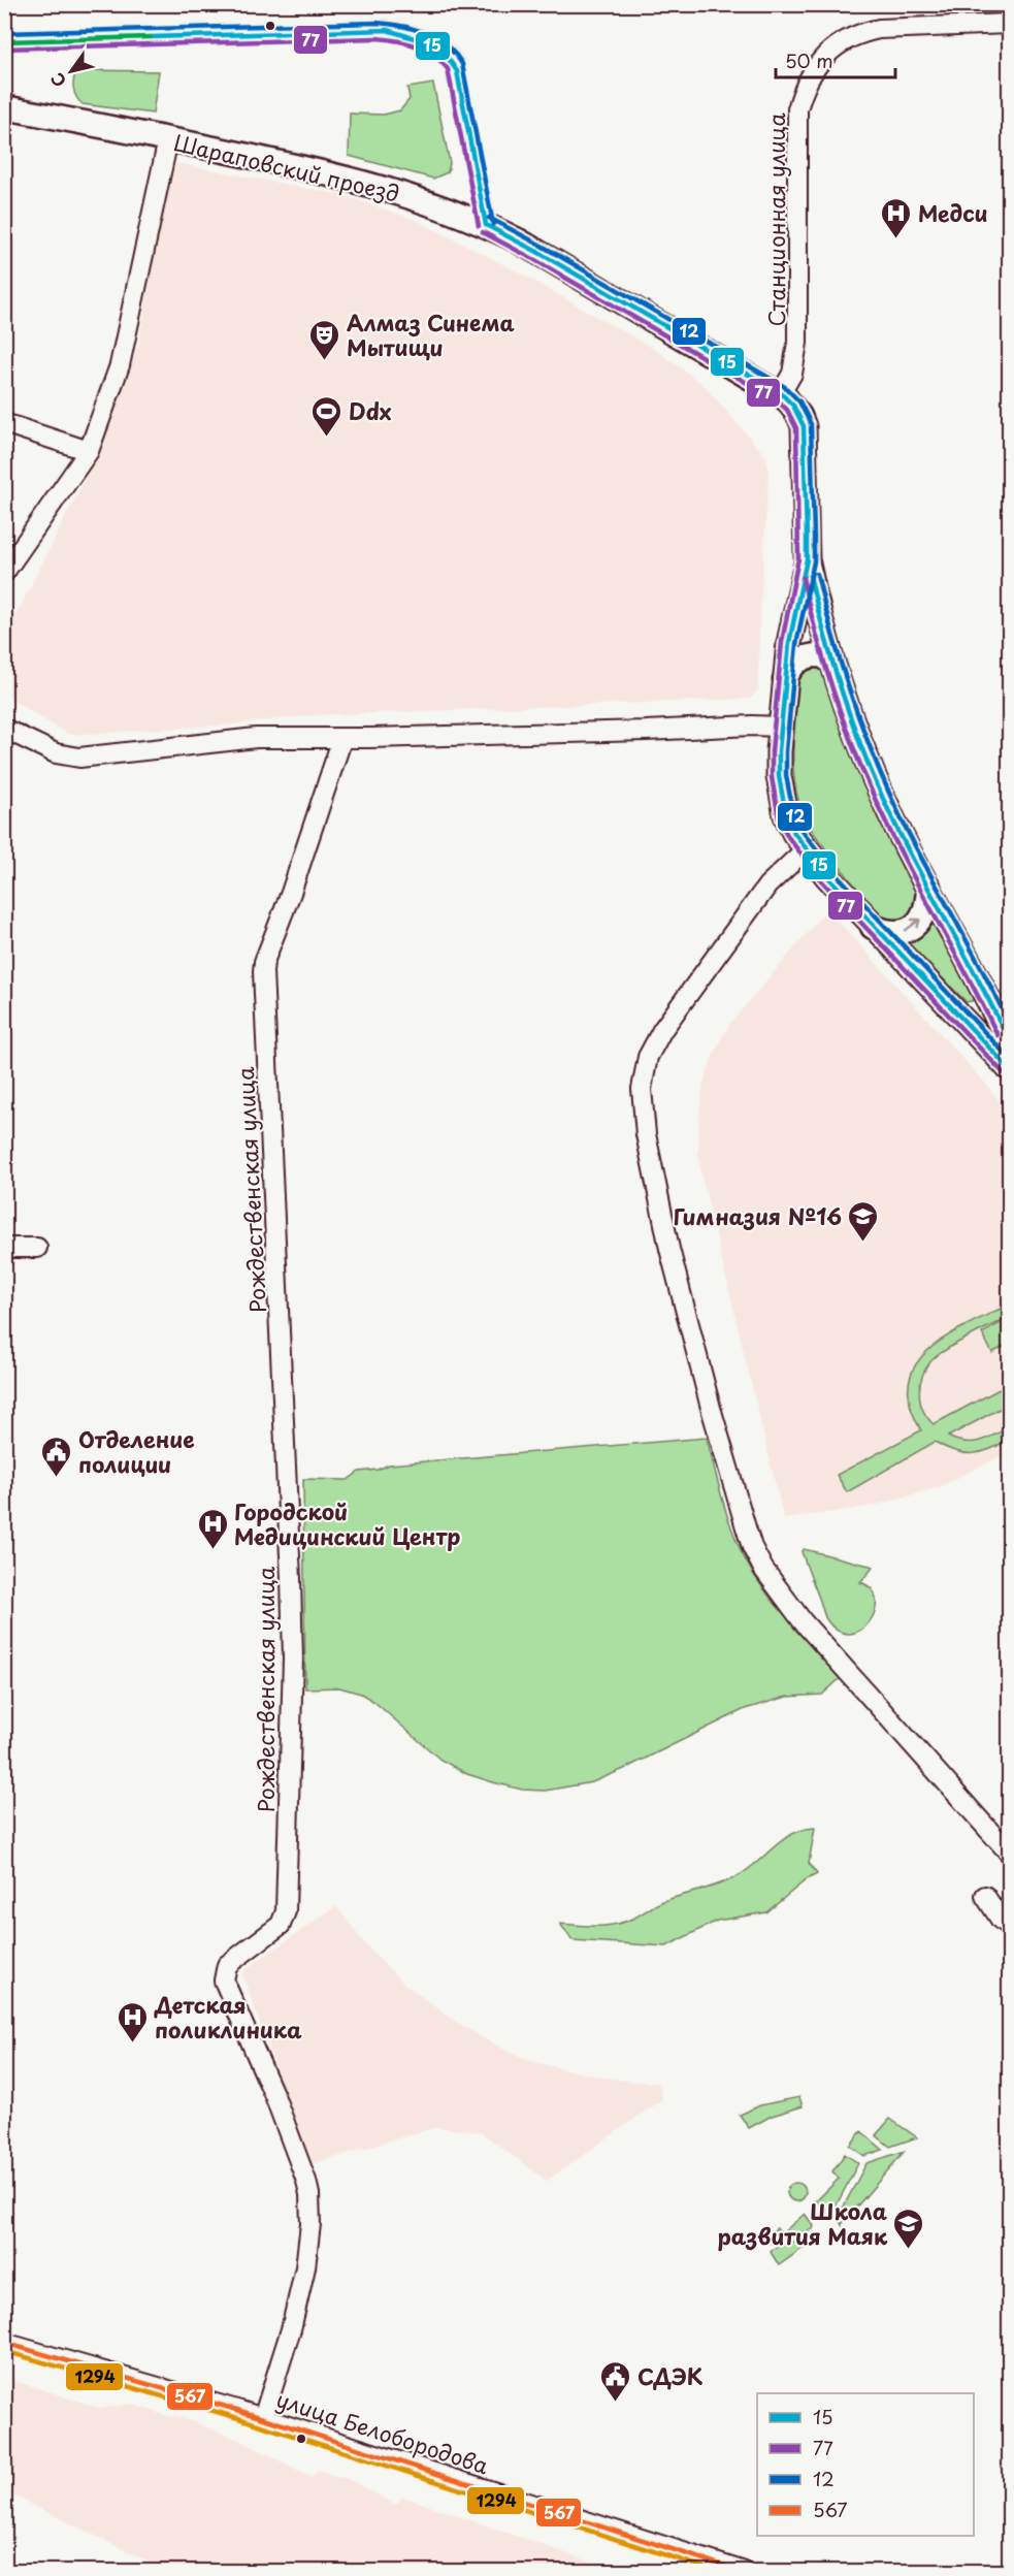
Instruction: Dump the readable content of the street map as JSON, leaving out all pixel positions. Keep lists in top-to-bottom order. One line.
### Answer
{"streets":{"main road":["Шараповский проезд"],"street":["Станционная улица","Рождественская улица","улица Белобородова"]},"crossings":[["Шараповский проезд","Станционная улица"],["Рождественская улица","улица Белобородова"]],"places":{"hospital":["Медси","Городской Медицинский Центр","Детская поликлиника"],"theatre":["Алмаз Синема Мытищи"],"sports":["Ddx"],"school or university":["Гимназия №16","Школа развития Маяк"],"public building":["Отделение полиции","СДЭК"]},"lines":["transit line 12","transit line 15","transit line 77","transit line 567","transit line 1294"],"legend":["15","77","12","567"],"scale_bar":"50 m","north":"bottom left"}
